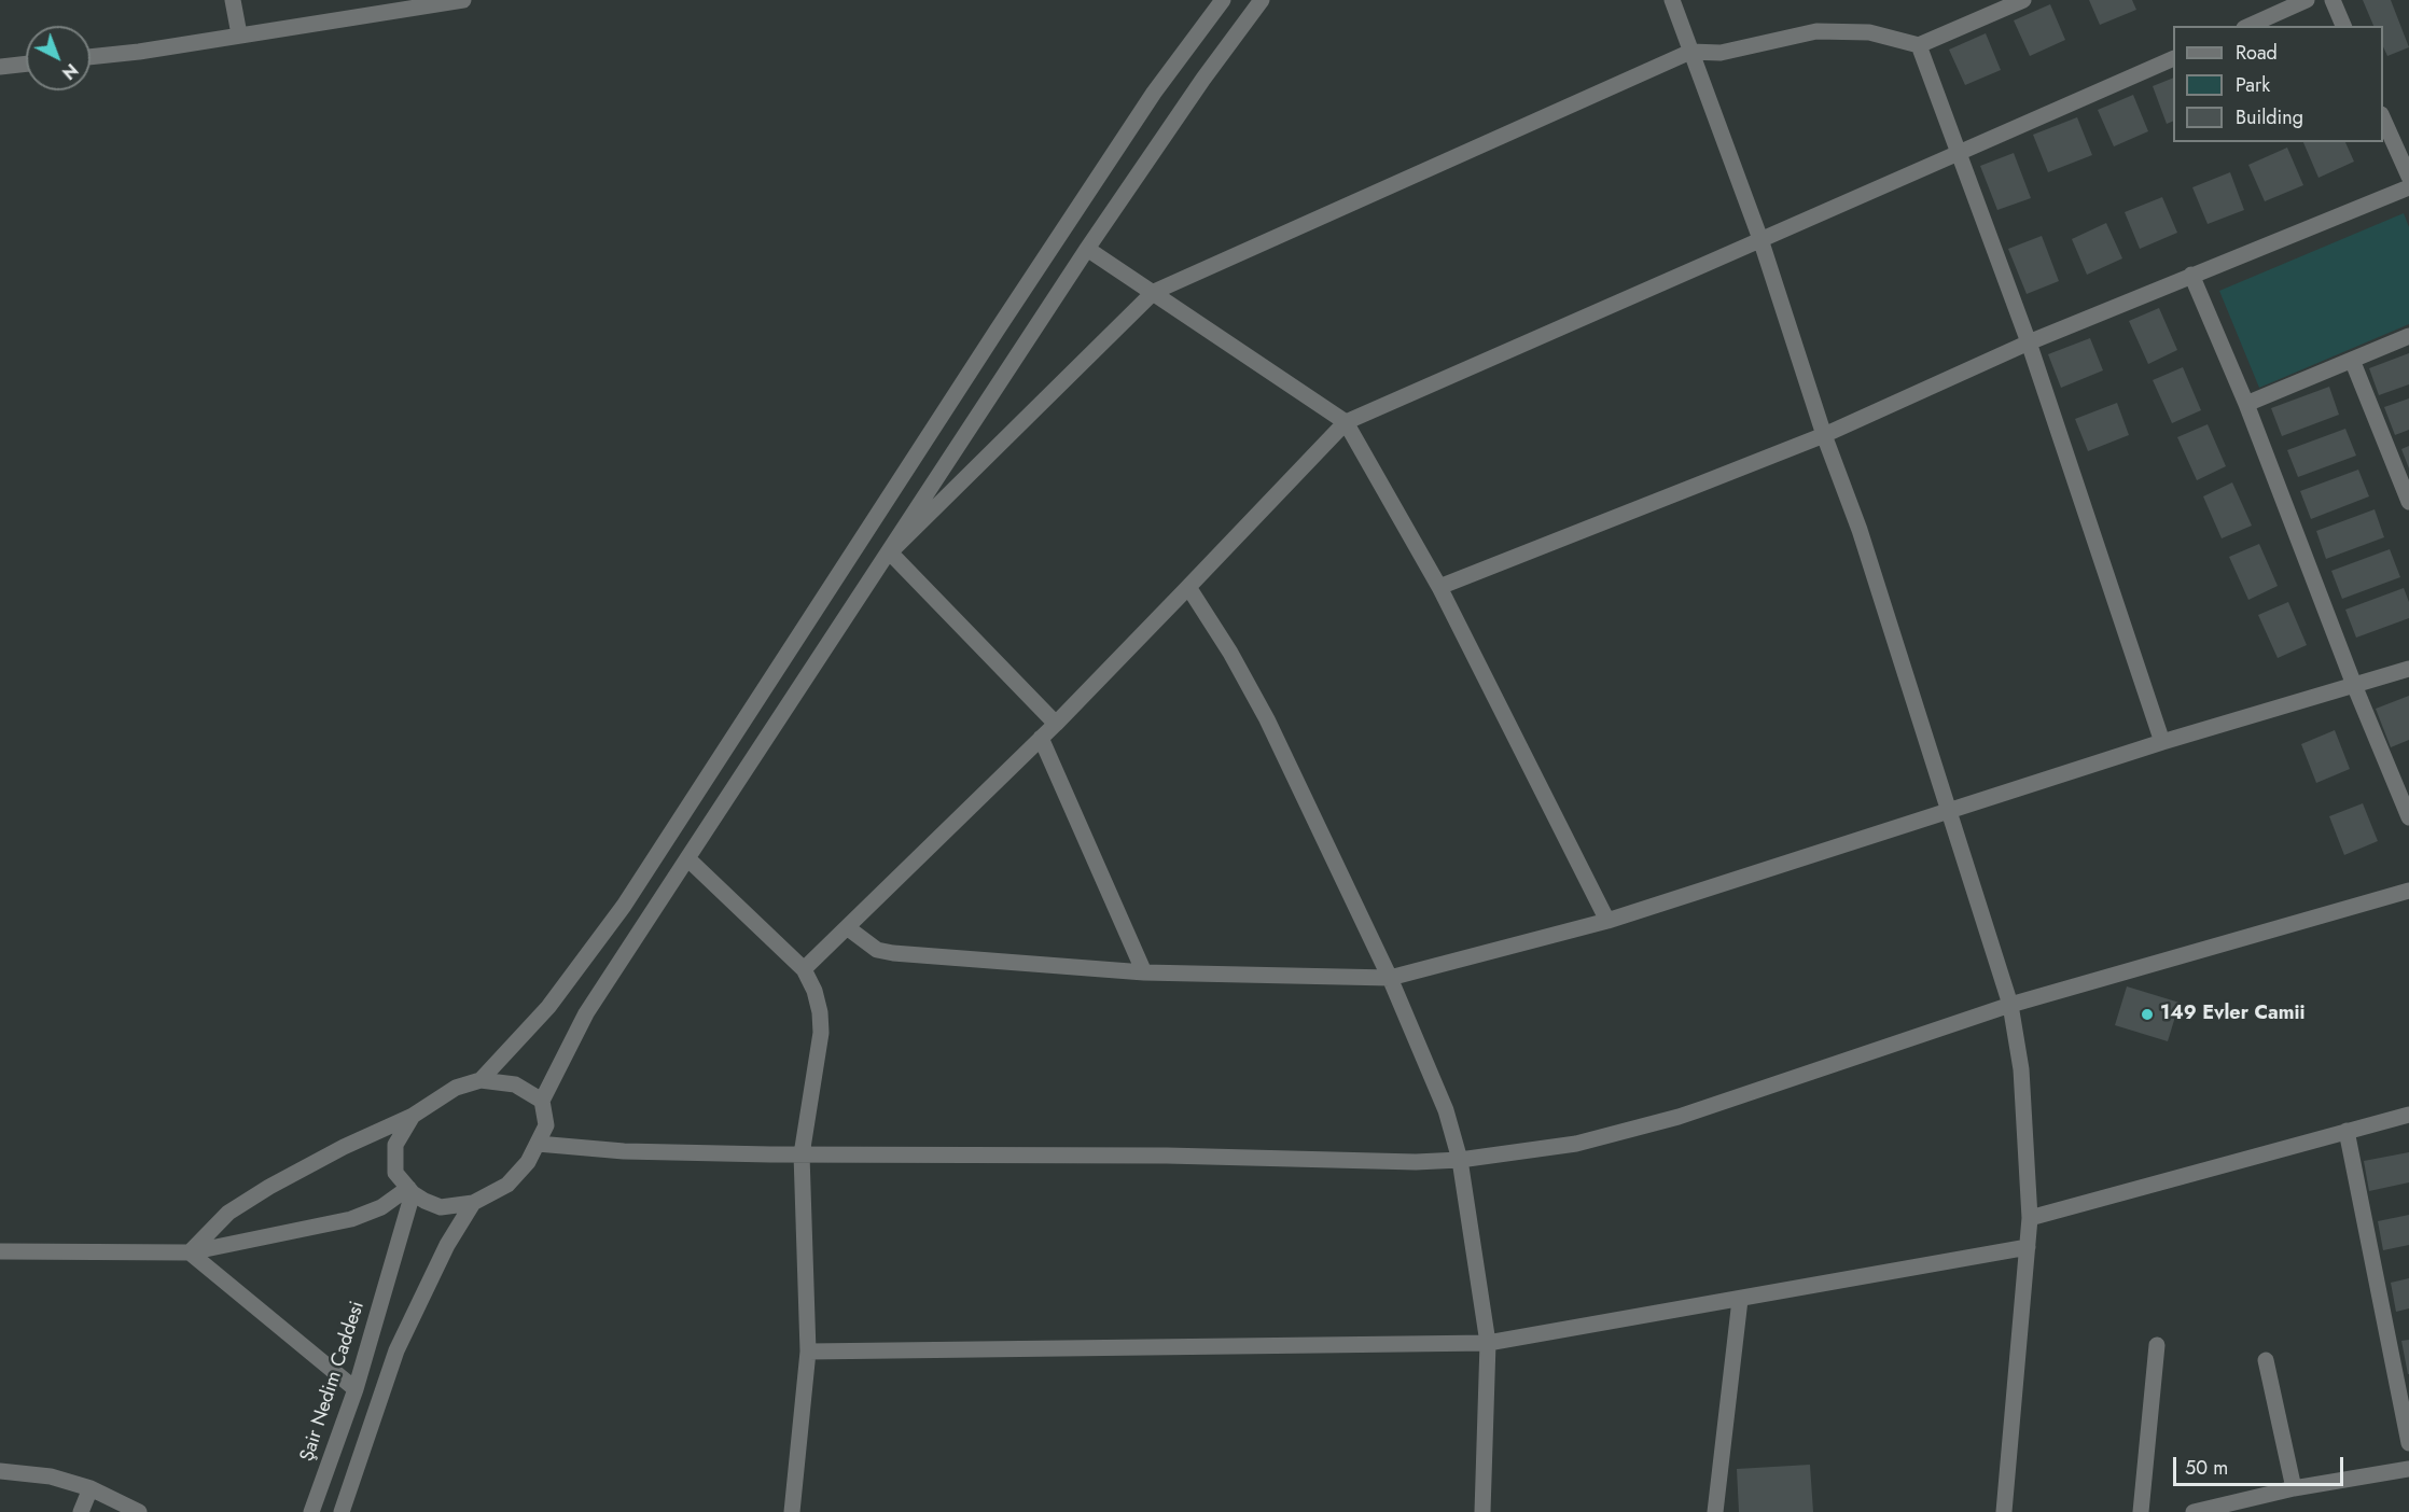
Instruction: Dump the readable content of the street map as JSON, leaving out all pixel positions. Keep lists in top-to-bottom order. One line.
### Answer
{"streets":{"street":["Şair Nedim Caddesi"]},"places":["149 Evler Camii"],"legend":["Road","Park","Building"],"scale_bar":"50 m","north":"bottom right"}
